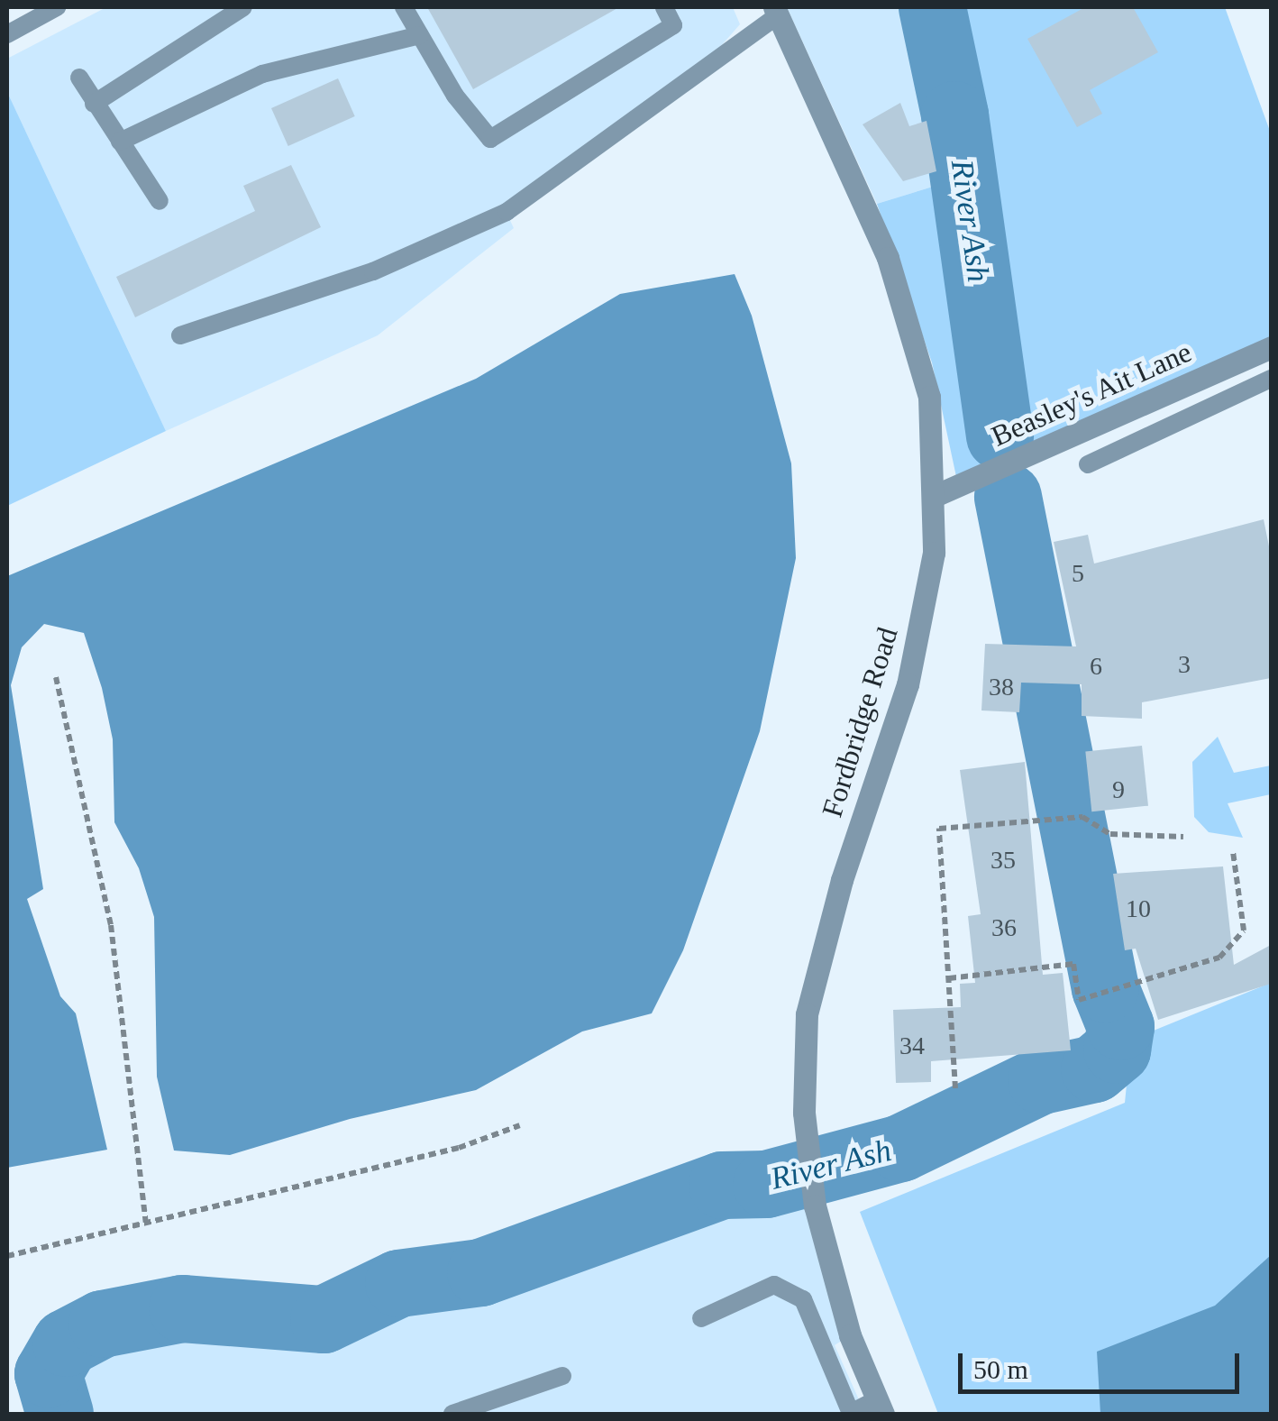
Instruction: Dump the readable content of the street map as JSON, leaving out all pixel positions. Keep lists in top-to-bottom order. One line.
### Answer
{"streets":{"street":["Beasley's Ait Lane","Fordbridge Road"]},"crossings":[["Beasley's Ait Lane","Fordbridge Road"]],"water":["River Ash"],"house_numbers":["5","3","6","38","9","35","10","36","34"],"scale_bar":"50 m"}
